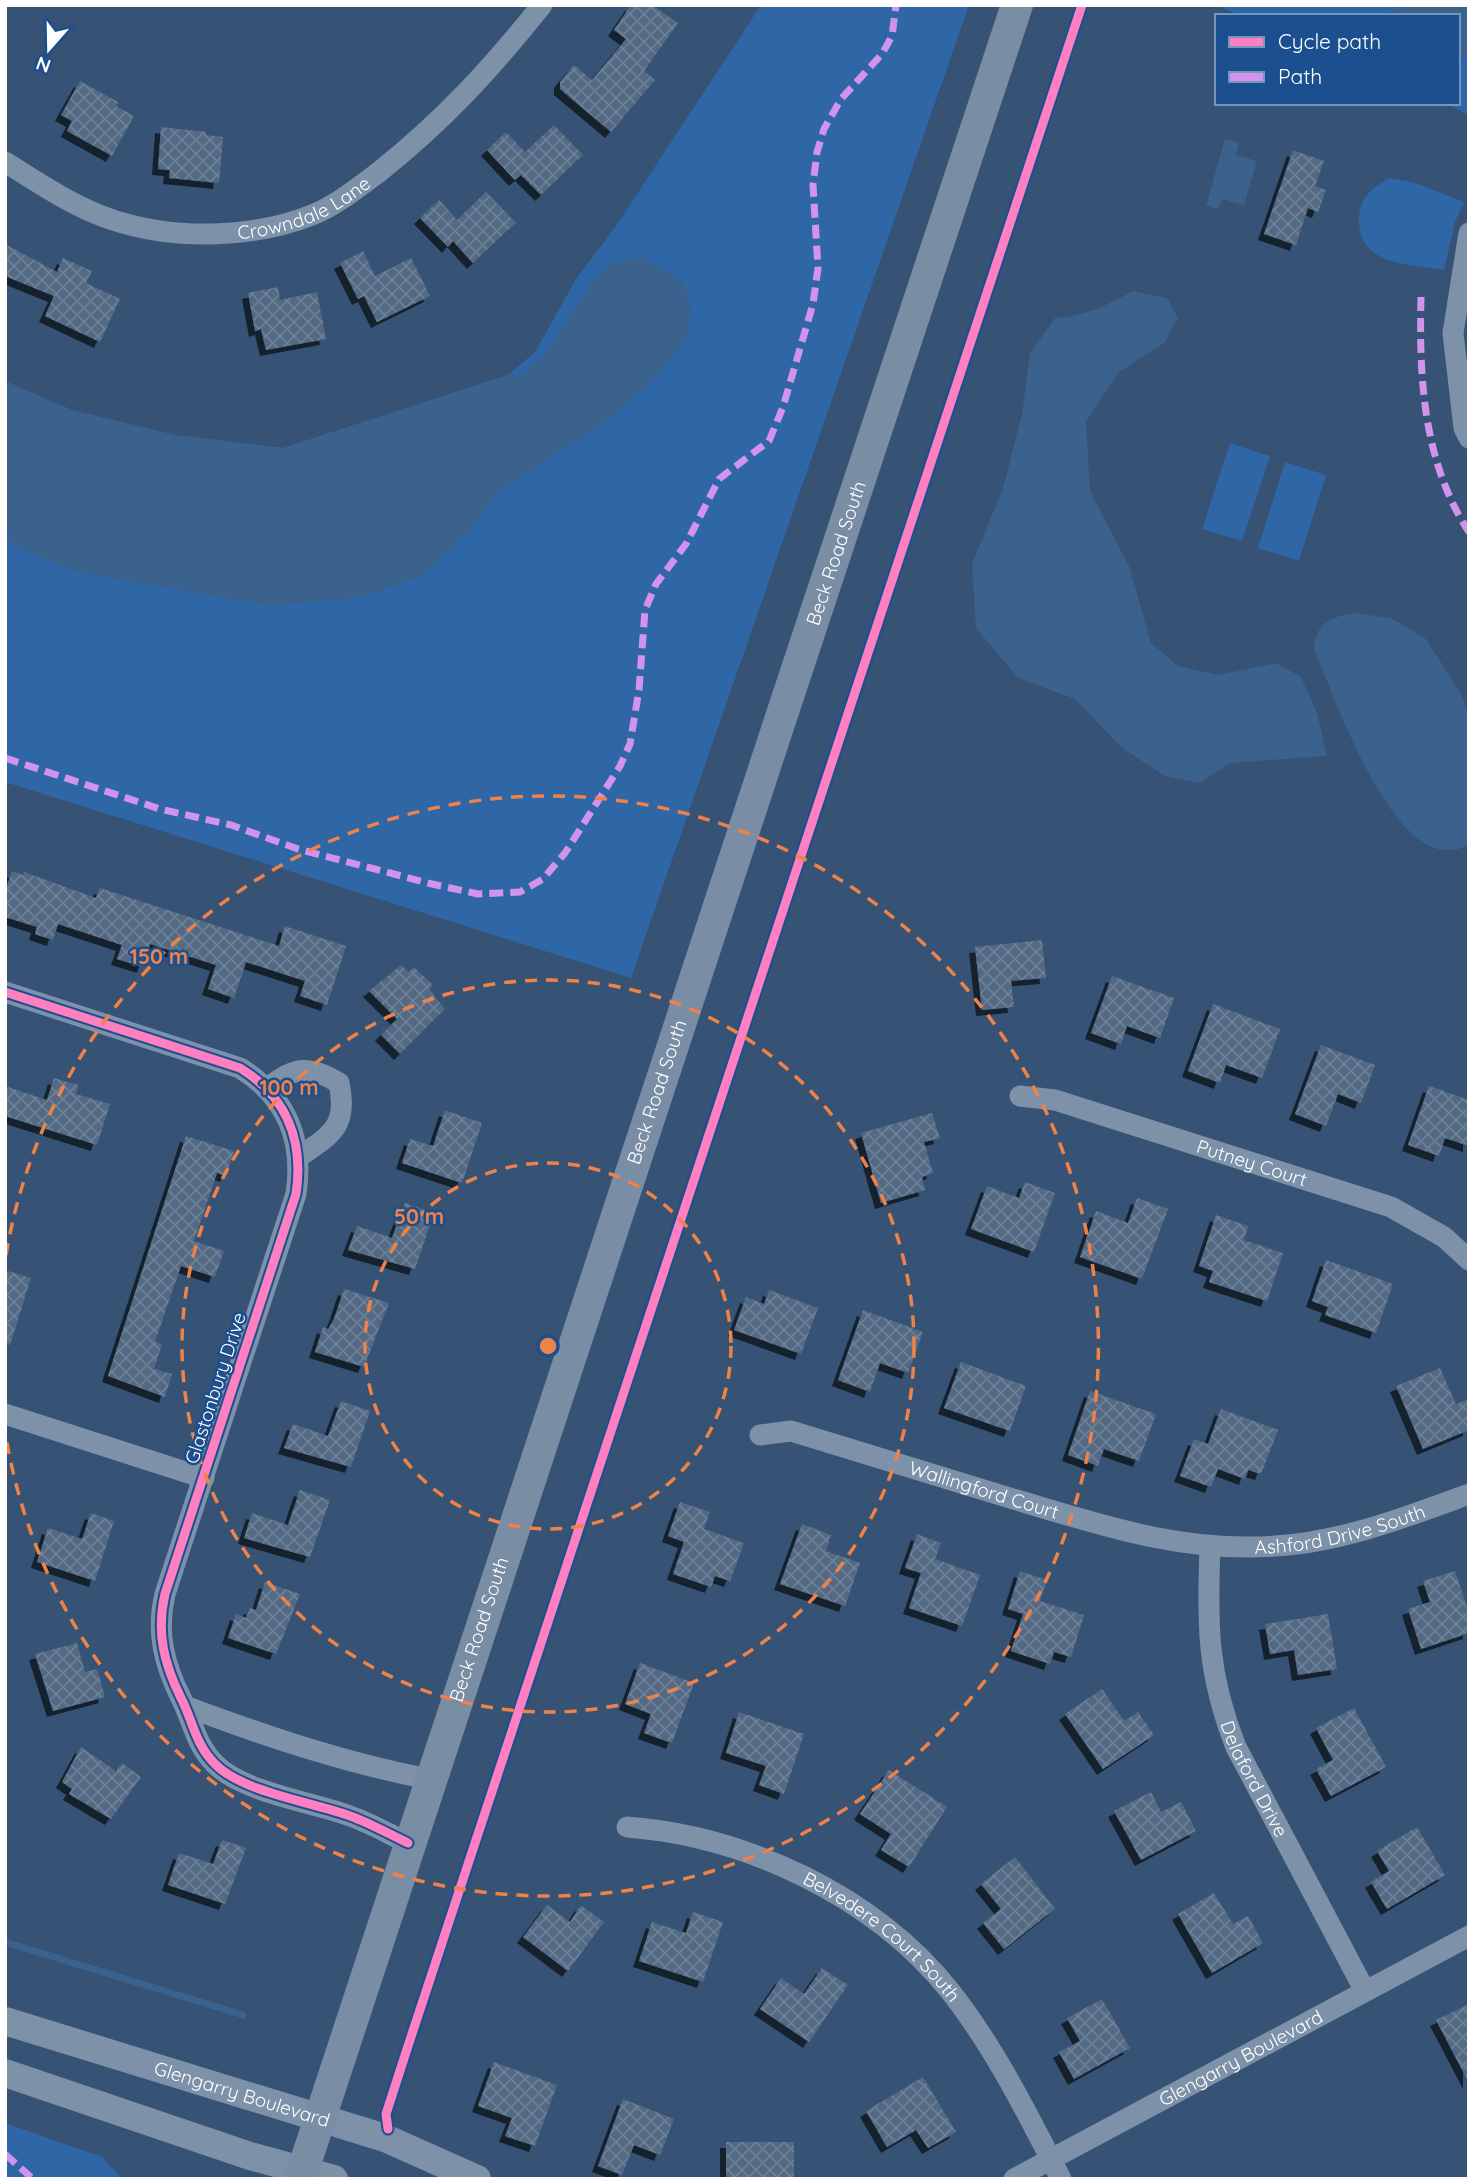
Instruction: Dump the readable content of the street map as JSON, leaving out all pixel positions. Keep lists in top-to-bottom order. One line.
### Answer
{"streets":{"main road":["Beck Road South"],"street":["Crowndale Lane","Putney Court","Glastonbury Drive","Wallingford Court","Ashford Drive South","Delaford Drive","Belvedere Court South","Glengarry Boulevard"]},"crossings":[["Beck Road South","Glastonbury Drive"],["Beck Road South","Glengarry Boulevard"],["Wallingford Court","Ashford Drive South"],["Wallingford Court","Delaford Drive"],["Ashford Drive South","Delaford Drive"],["Delaford Drive","Glengarry Boulevard"],["Belvedere Court South","Glengarry Boulevard"]],"legend":["Cycle path","Path"],"north":"bottom","rings":["150 m","100 m","50 m"]}
